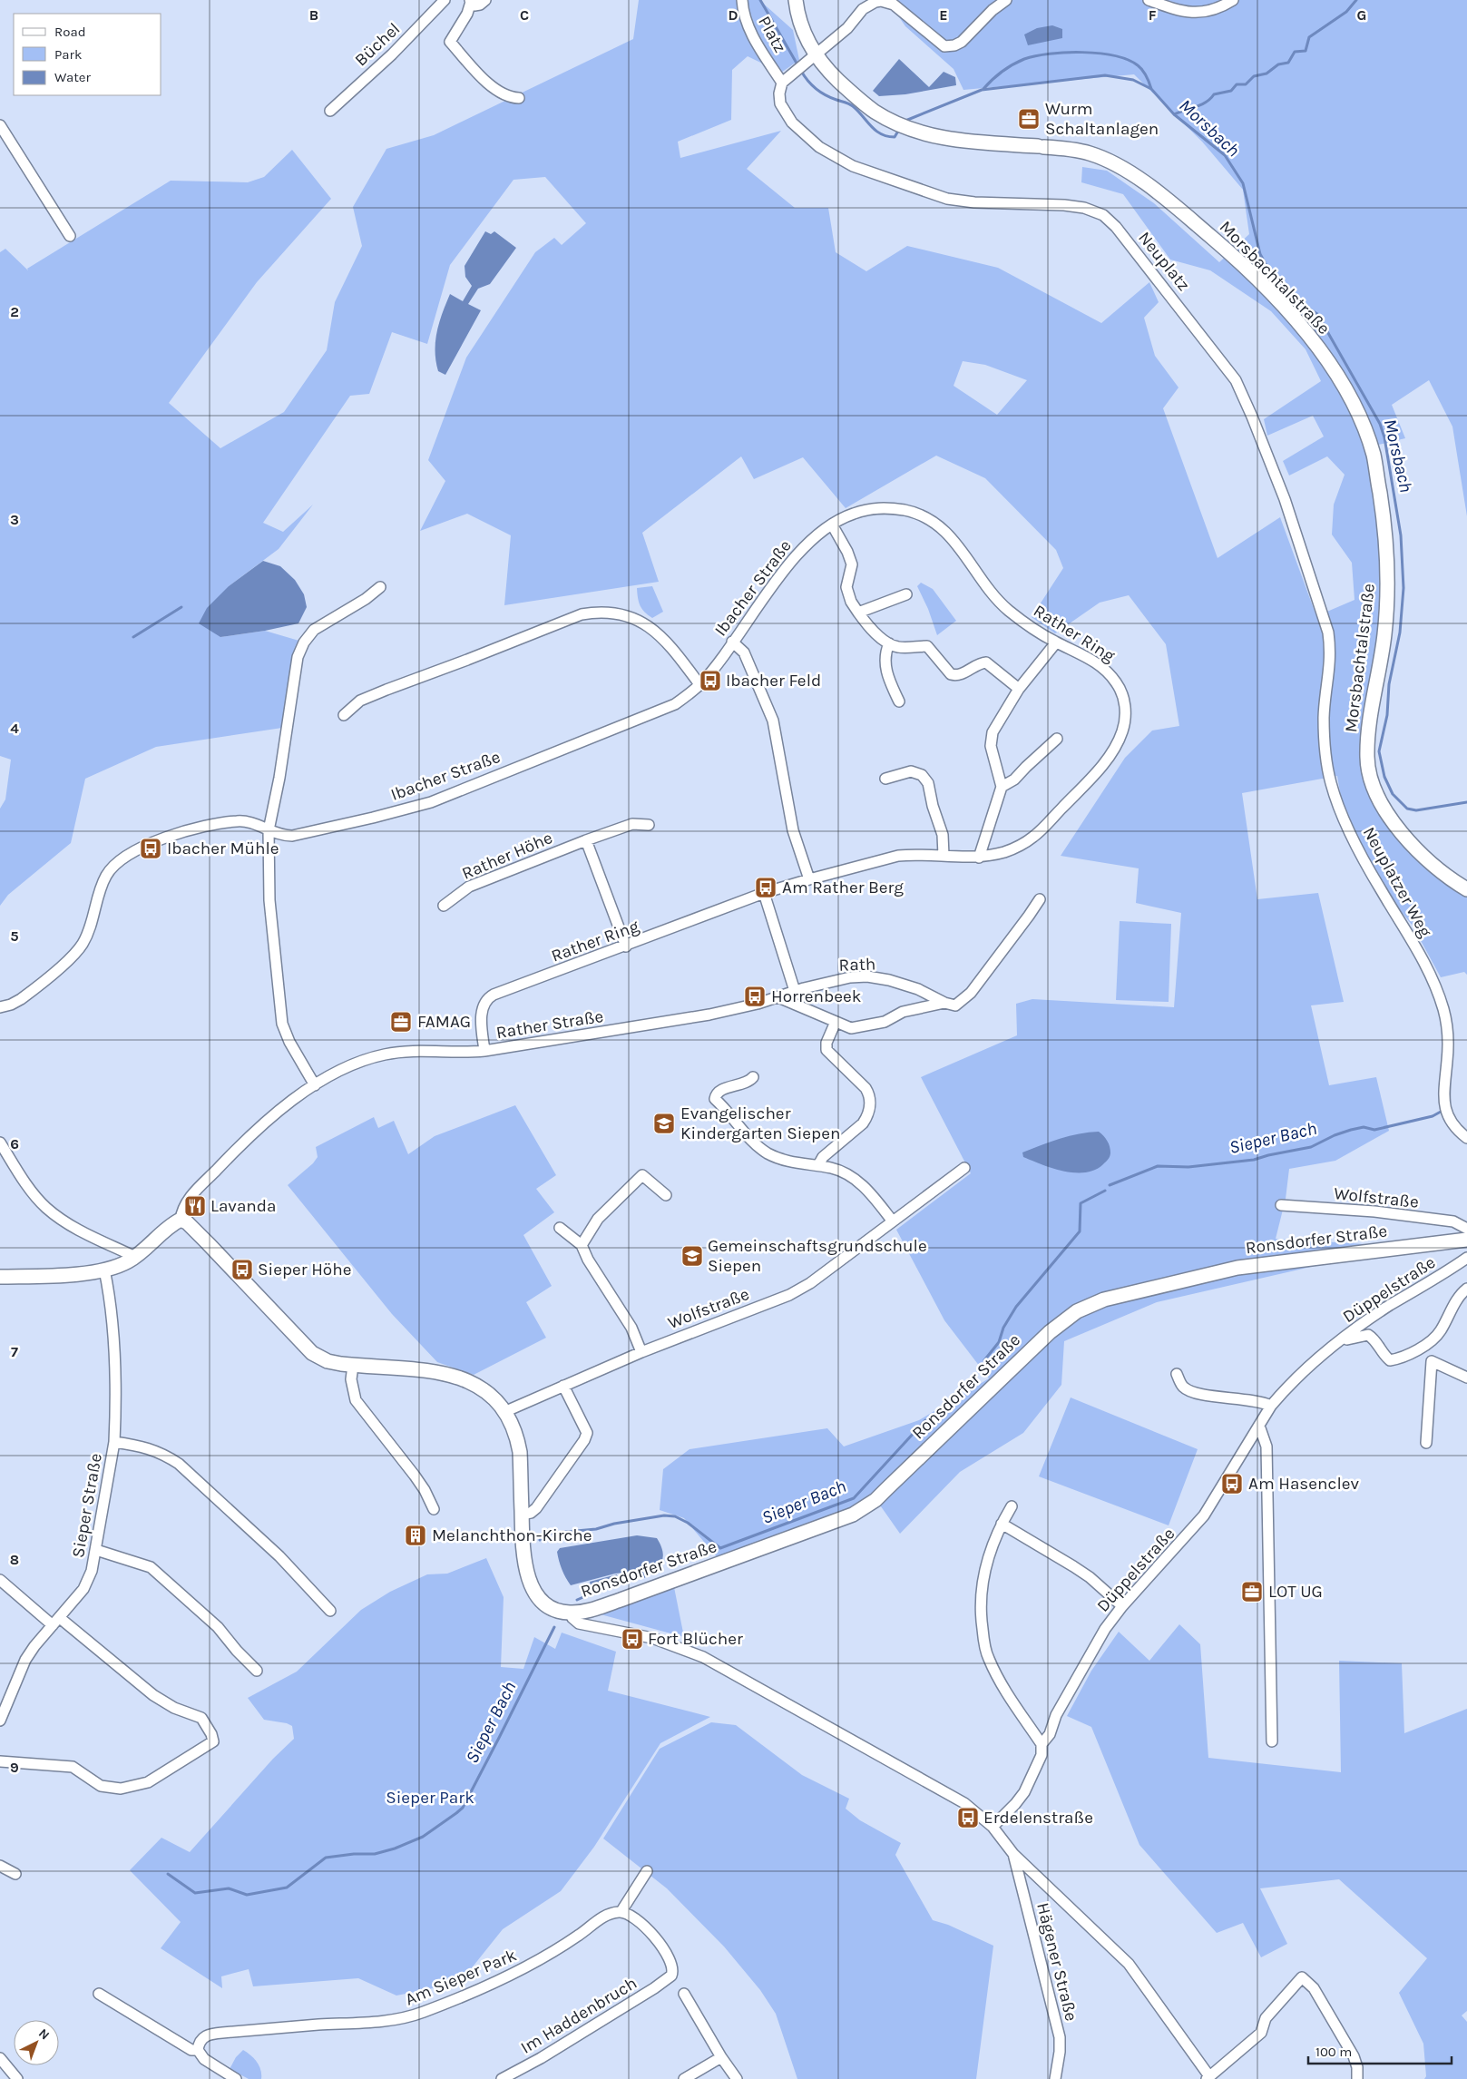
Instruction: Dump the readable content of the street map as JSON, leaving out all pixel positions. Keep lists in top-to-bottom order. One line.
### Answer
{"streets":{"main road":["Morsbachtalstraße","Ronsdorfer Straße"],"street":["Platz","Büchel","Neuplatz","Ibacher Straße","Rather Ring","Rather Höhe","Neuplatzer Weg","Rath","Rather Straße","Wolfstraße","Düppelstraße","Sieper Straße","Hägener Straße","Am Sieper Park","Im Haddenbruch"]},"crossings":[["Platz","Neuplatz"],["Neuplatz","Neuplatzer Weg"],["Ibacher Straße","Rather Ring"],["Rather Ring","Rather Straße"],["Rath","Rather Straße"],["Rather Straße","Ronsdorfer Straße"],["Wolfstraße","Ronsdorfer Straße"],["Am Sieper Park","Im Haddenbruch"]],"water":["Morsbach","Sieper Bach"],"parks":["Sieper Park"],"places":{"office":["Wurm Schaltanlagen","FAMAG","LOT UG"],"bus stop":["Ibacher Feld","Ibacher Mühle","Am Rather Berg","Horrenbeek","Sieper Höhe","Am Hasenclev","Fort Blücher","Erdelenstraße"],"school or university":["Evangelischer Kindergarten Siepen","Gemeinschaftsgrundschule Siepen"],"restaurant":["Lavanda"],"building":["Melanchthon-Kirche"]},"legend":["Road","Park","Water"],"scale_bar":"100 m","north":"top right","grid":{"columns":["B","C","D","E","F","G"],"rows":["2","3","4","5","6","7","8","9"]}}
